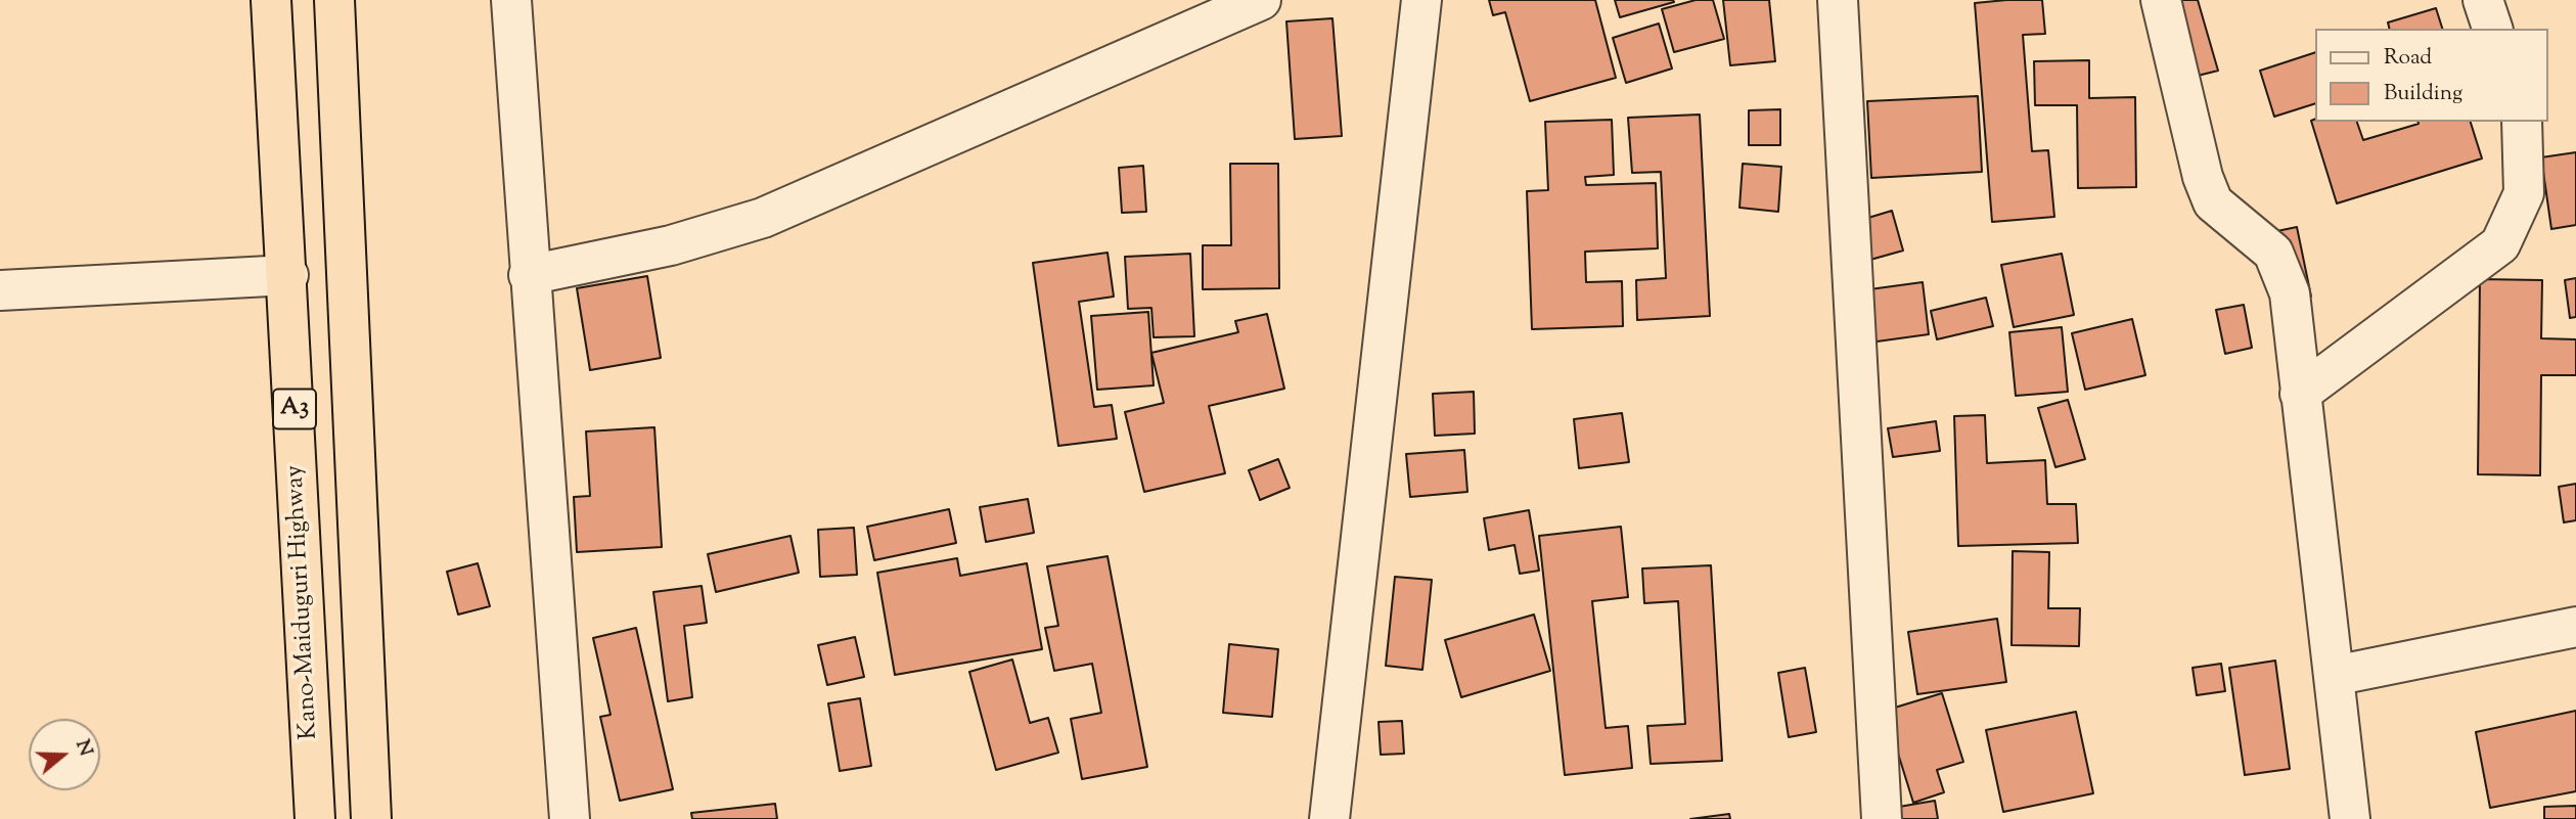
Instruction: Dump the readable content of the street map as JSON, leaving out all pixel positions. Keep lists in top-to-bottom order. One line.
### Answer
{"streets":{"highway":["A3","Kano-Maiduguri Highway"]},"legend":["Road","Building"],"north":"right"}
